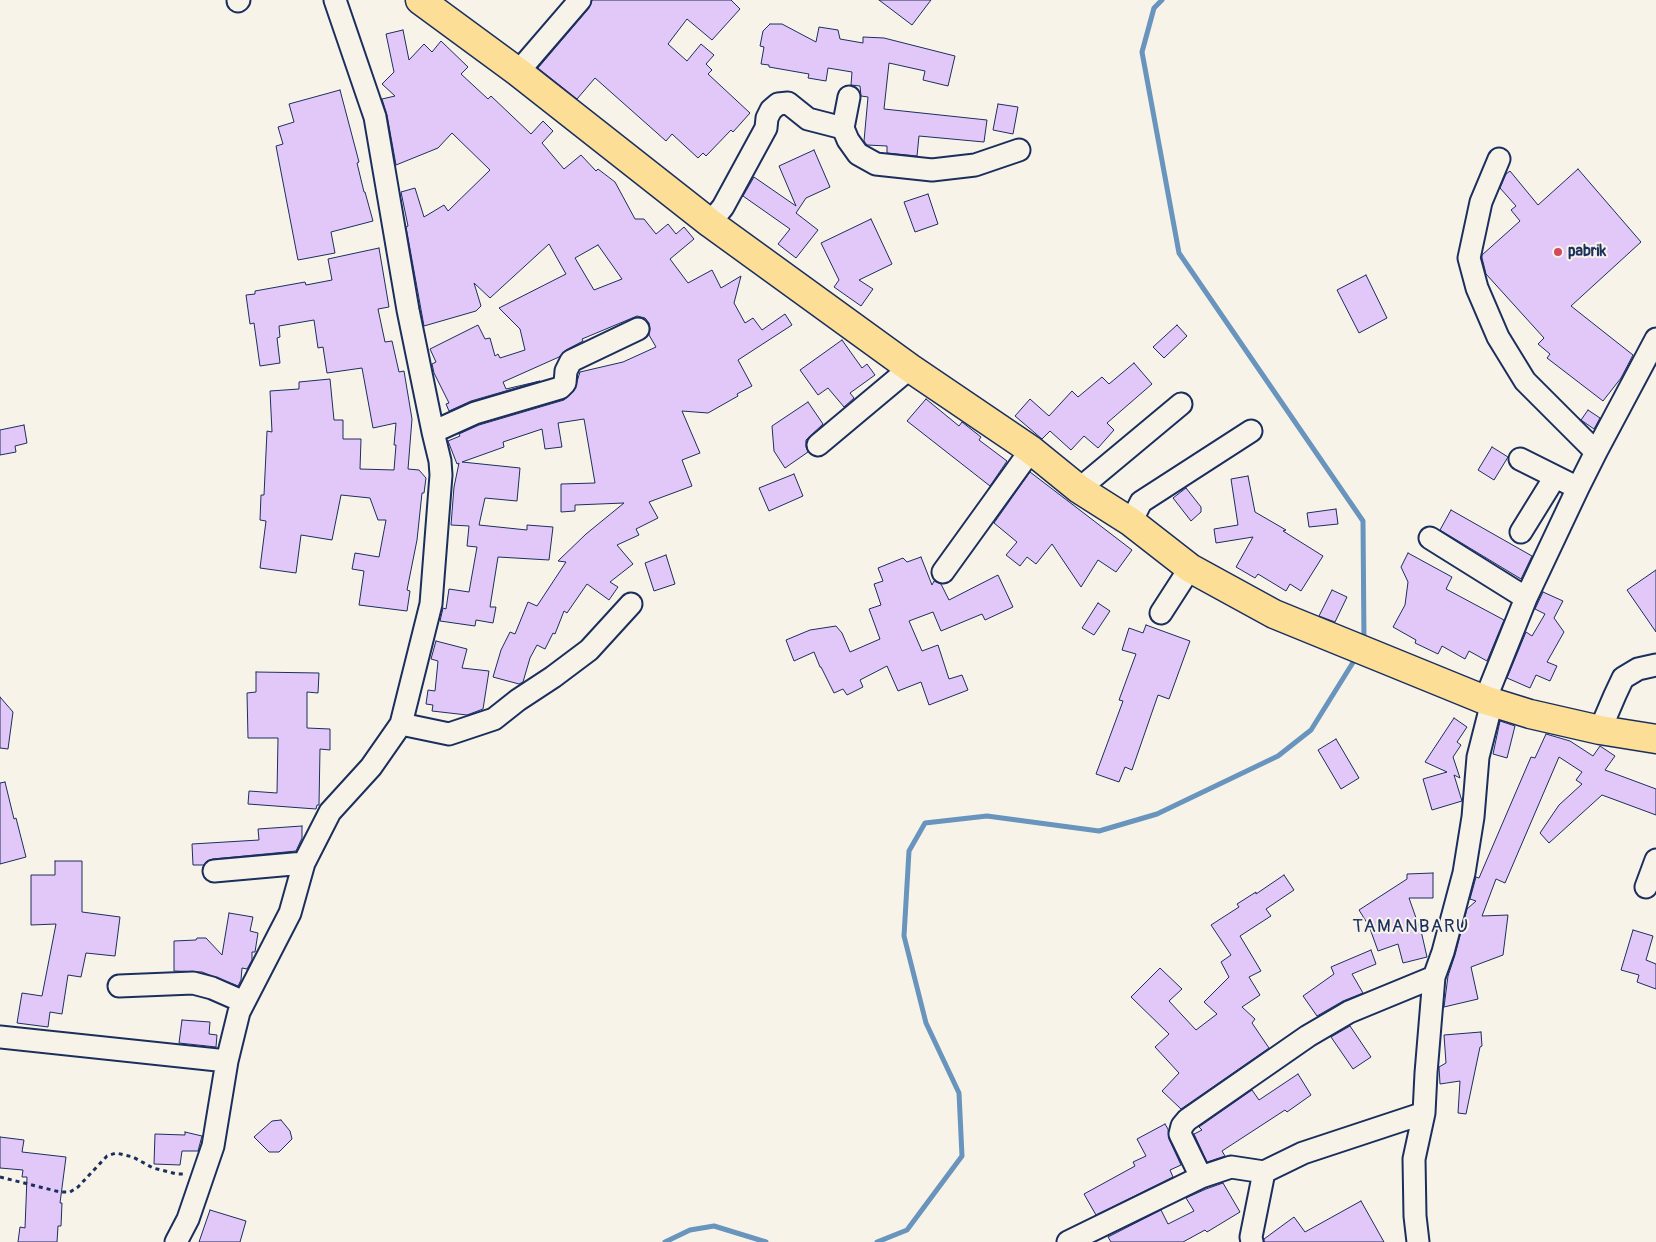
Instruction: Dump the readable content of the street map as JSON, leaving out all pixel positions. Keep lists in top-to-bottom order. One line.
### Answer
{"districts":["TAMANBARU"],"places":["pabrik"]}
